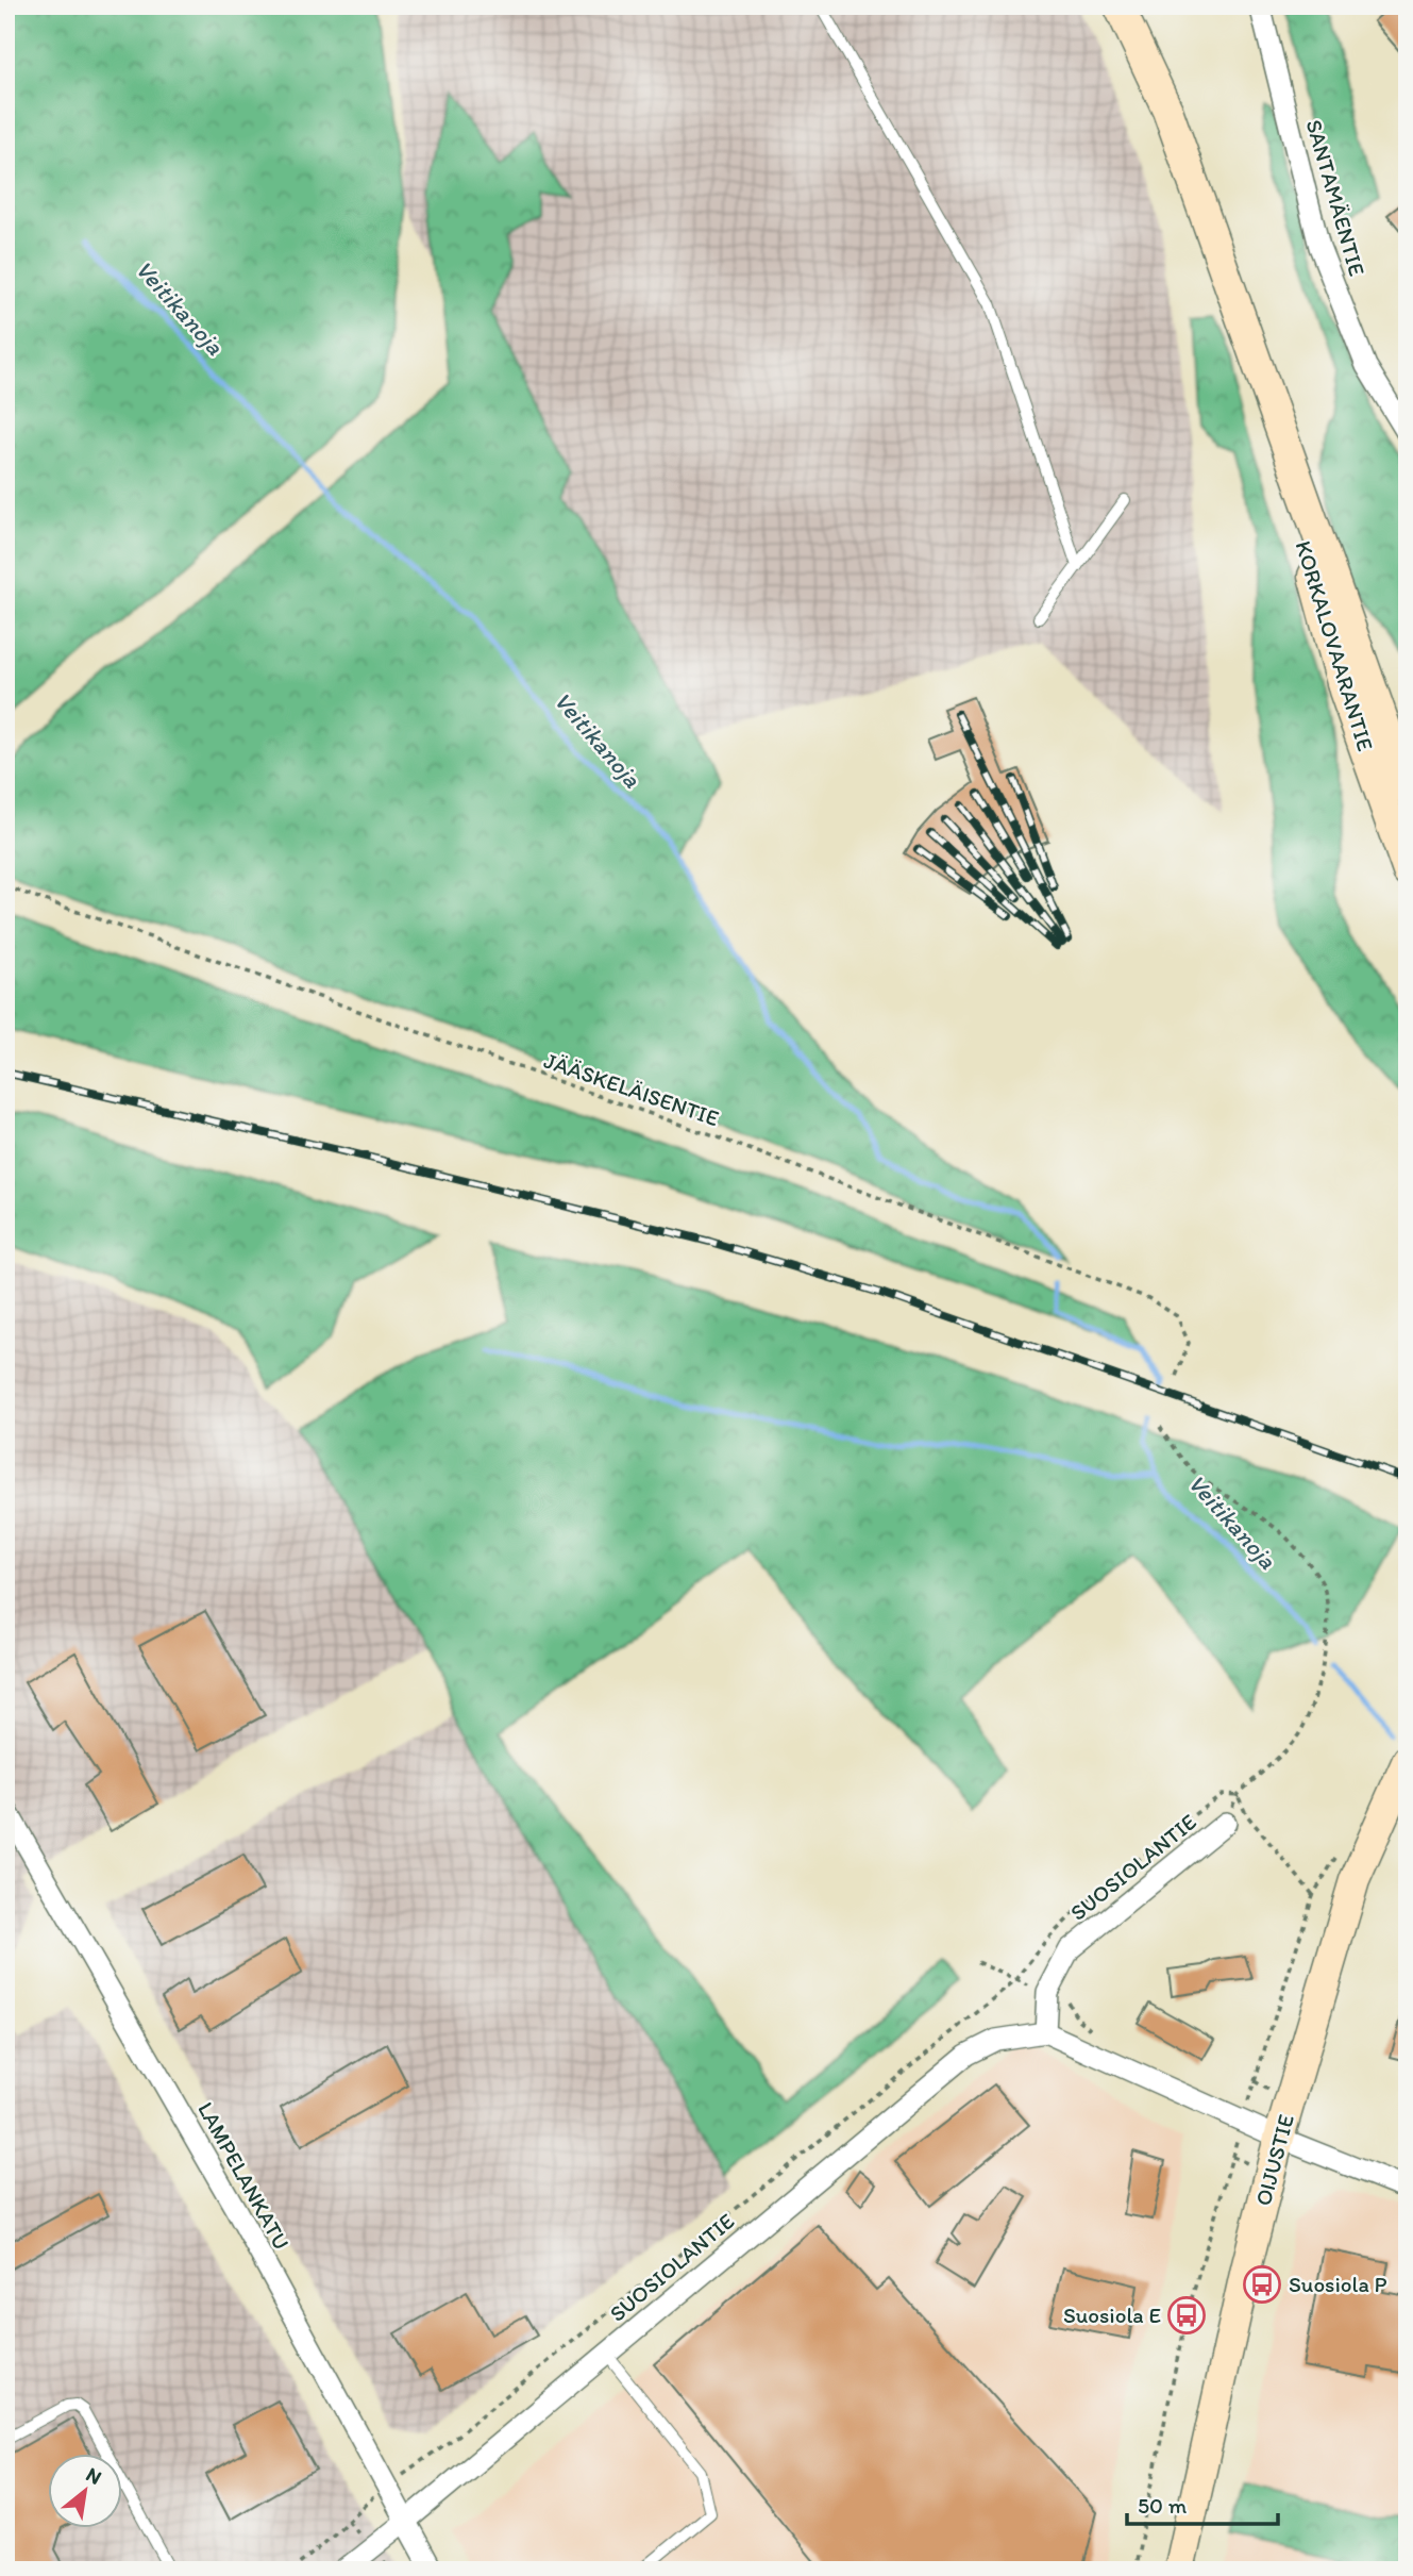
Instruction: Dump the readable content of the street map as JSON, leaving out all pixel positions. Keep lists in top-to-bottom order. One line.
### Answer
{"streets":{"street":["SANTAMÄENTIE","KORKALOVAARANTIE","SUOSIOLANTIE","OIJUSTIE","LAMPELANKATU"],"path":["JÄÄSKELÄISENTIE"]},"crossings":[["SUOSIOLANTIE","LAMPELANKATU"]],"water":["Veitikanoja"],"places":{"bus stop":["Suosiola P","Suosiola E"]},"scale_bar":"50 m","north":"top right"}
